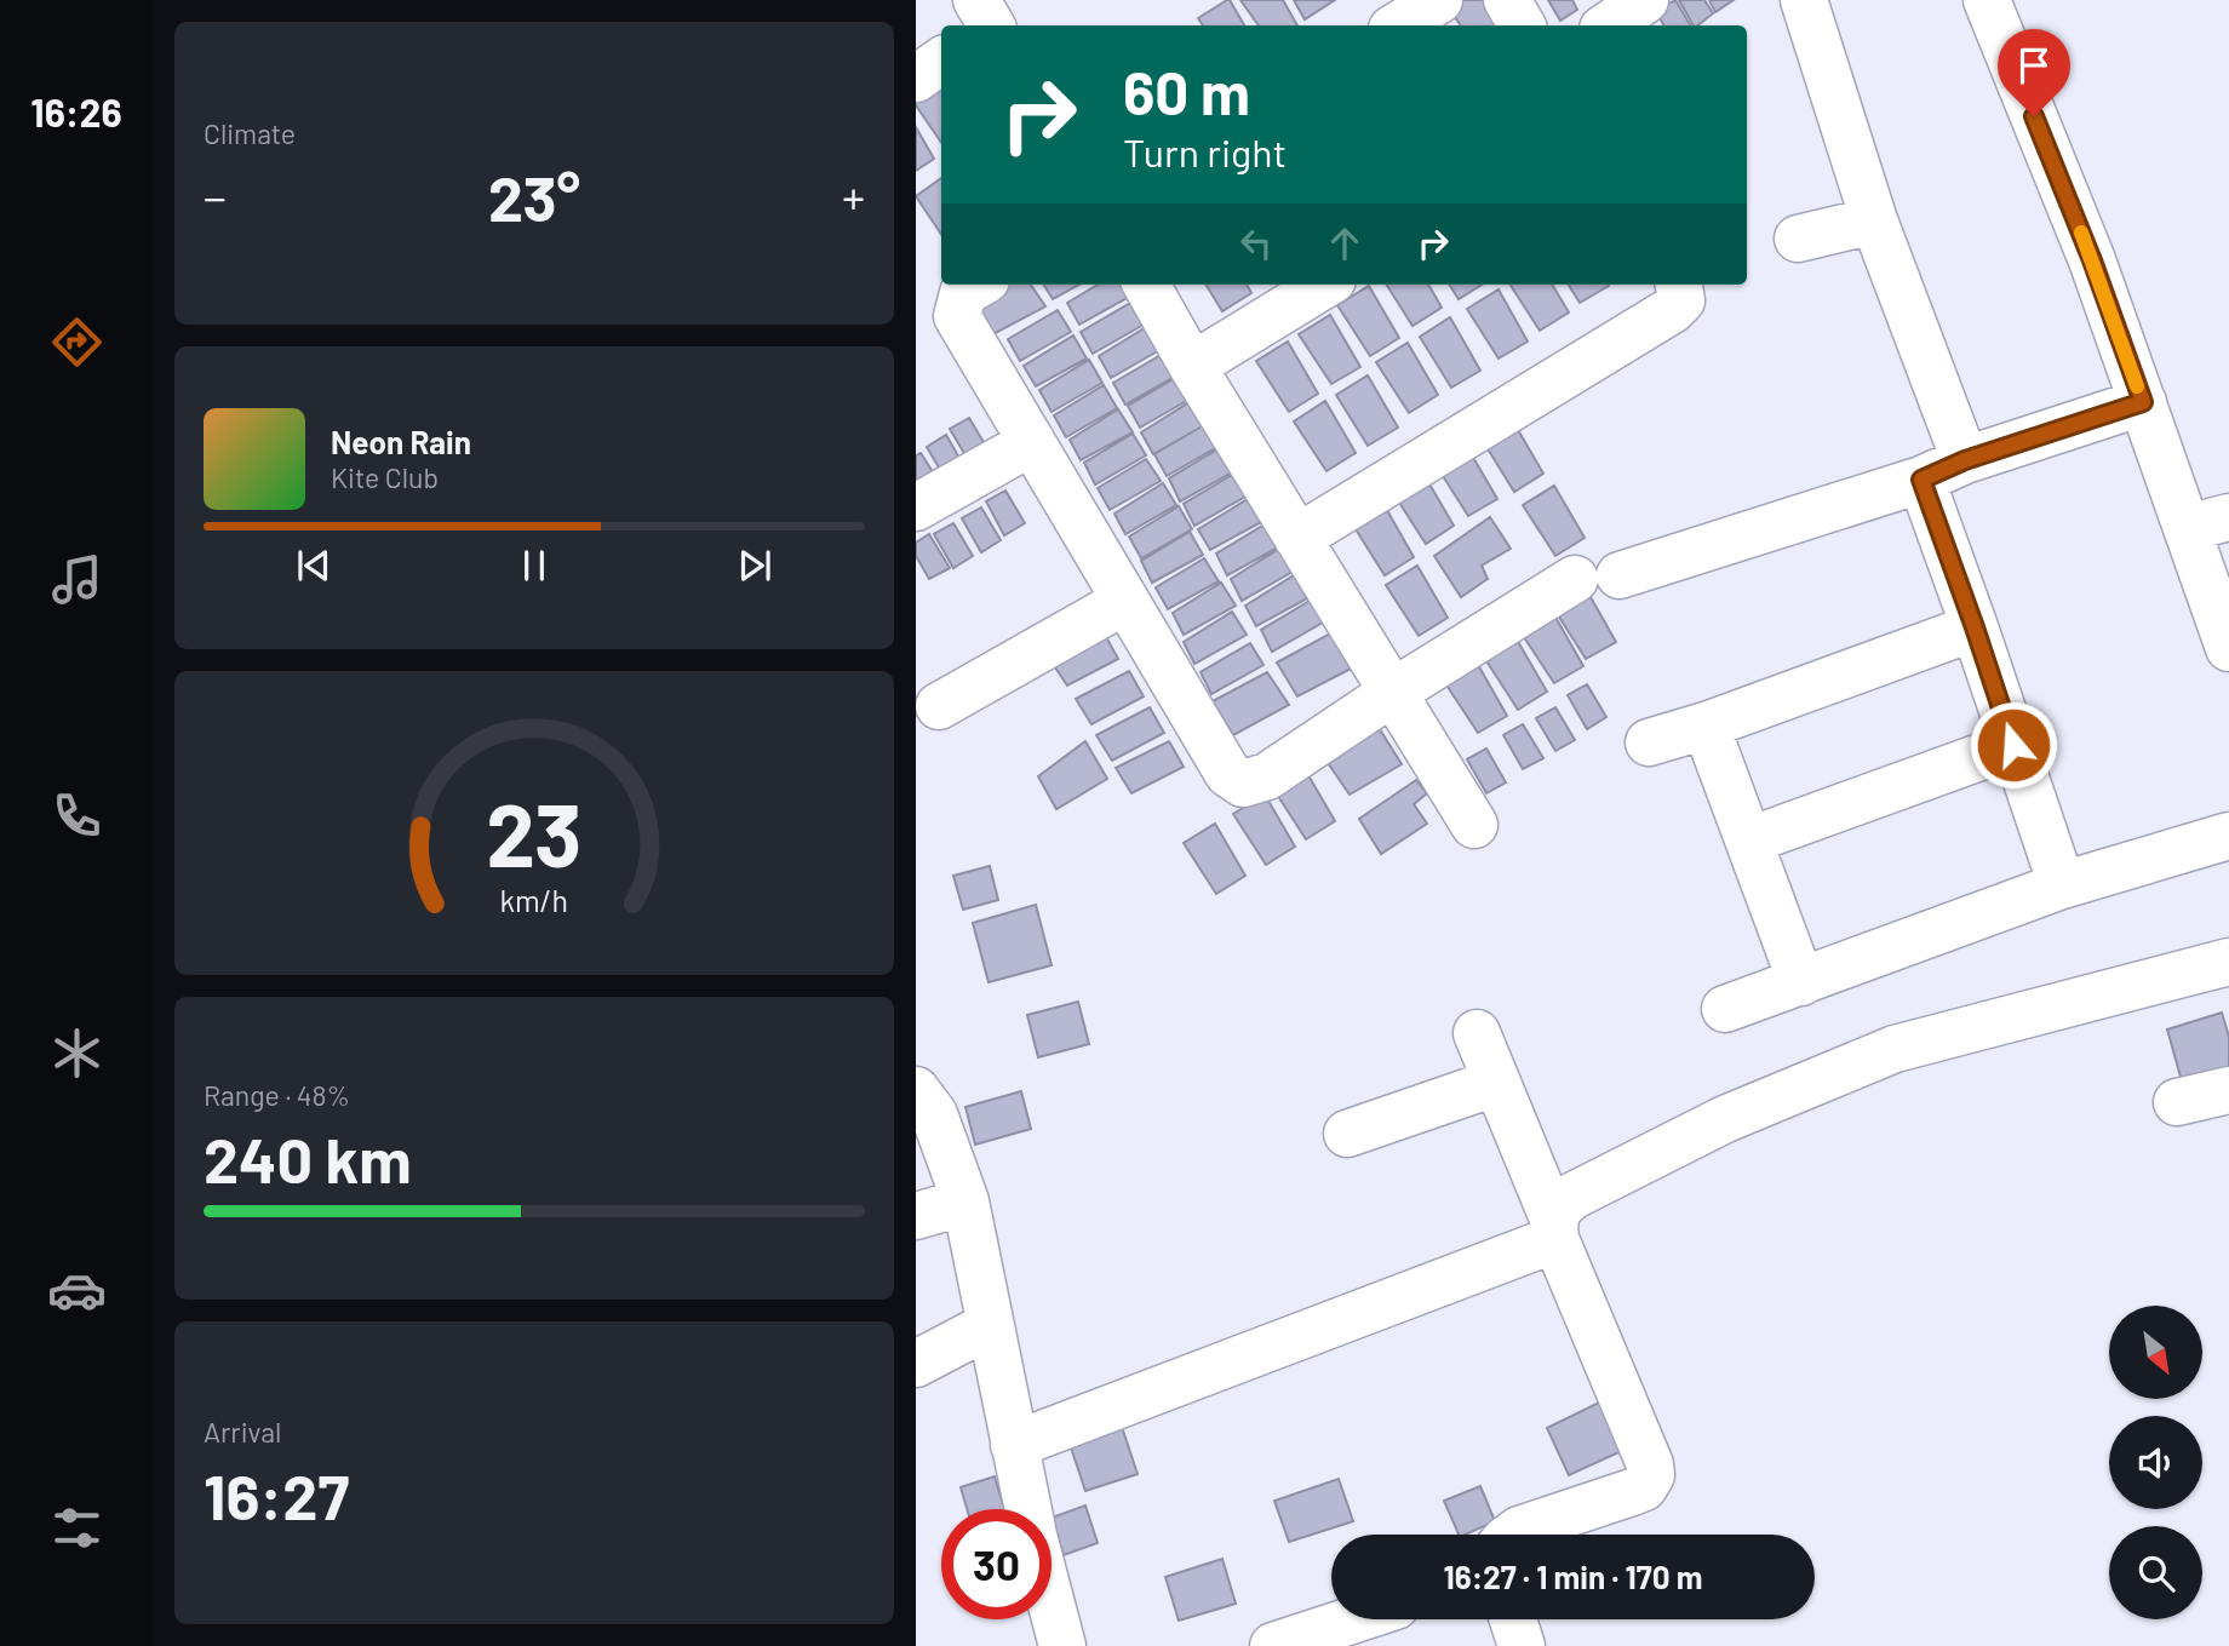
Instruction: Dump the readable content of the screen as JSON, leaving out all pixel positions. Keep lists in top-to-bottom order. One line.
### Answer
{"north":"bottom right","page":{"tabs":"16:26","tile":["Climate",["Range · 48%","240 km"],["Arrival","16:27"]],"turn":["60 m","Turn right"],"heat":["−","23°","+"],"song":["Neon Rain","Kite Club"],"limit":"30","trip":"16:27 · 1 min · 170 m","gauge":["23","km/h"]}}
